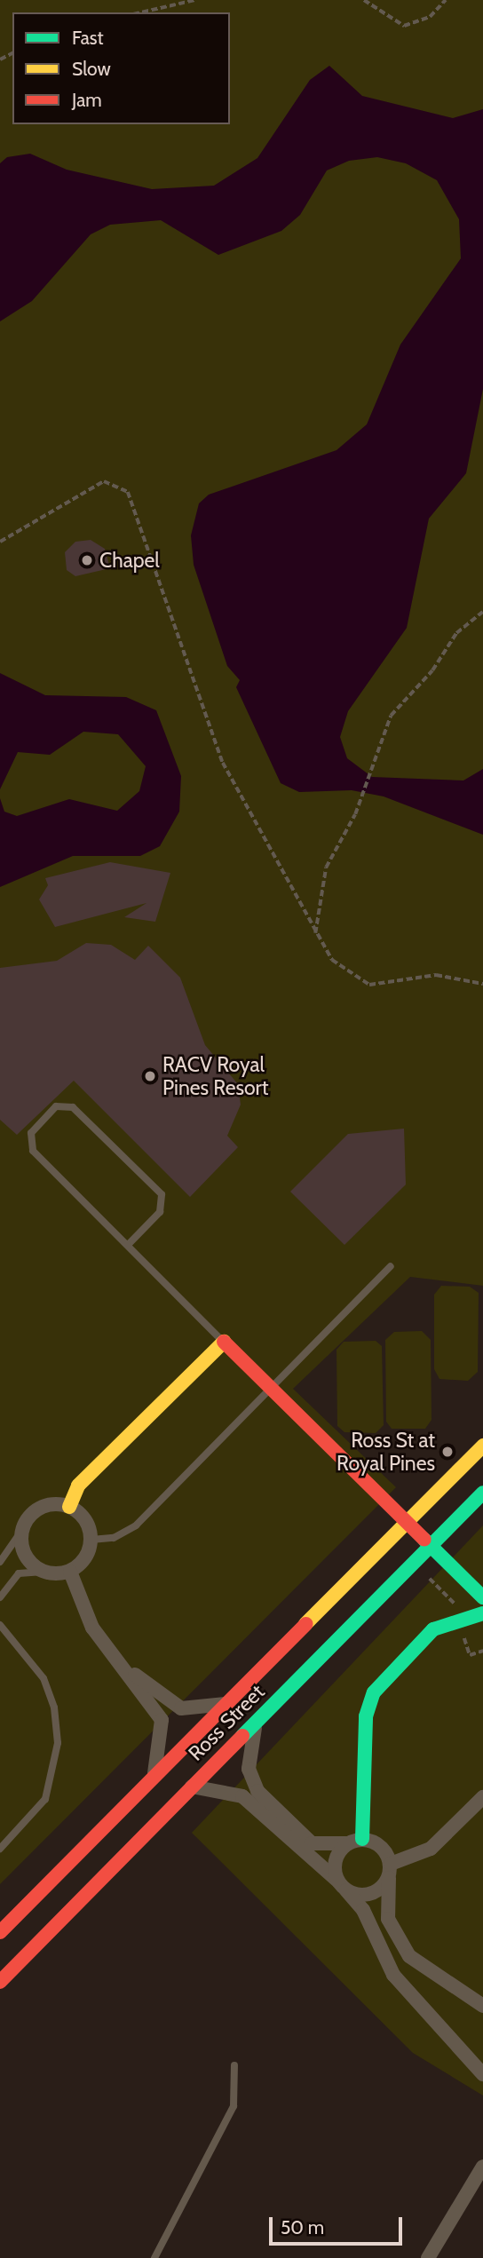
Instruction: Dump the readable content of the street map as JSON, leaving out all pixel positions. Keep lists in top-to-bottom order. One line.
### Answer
{"streets":{"main road":["Ross Street"]},"places":["Chapel","RACV Royal Pines Resort","Ross St at Royal Pines"],"legend":["Fast","Slow","Jam"],"scale_bar":"50 m"}
